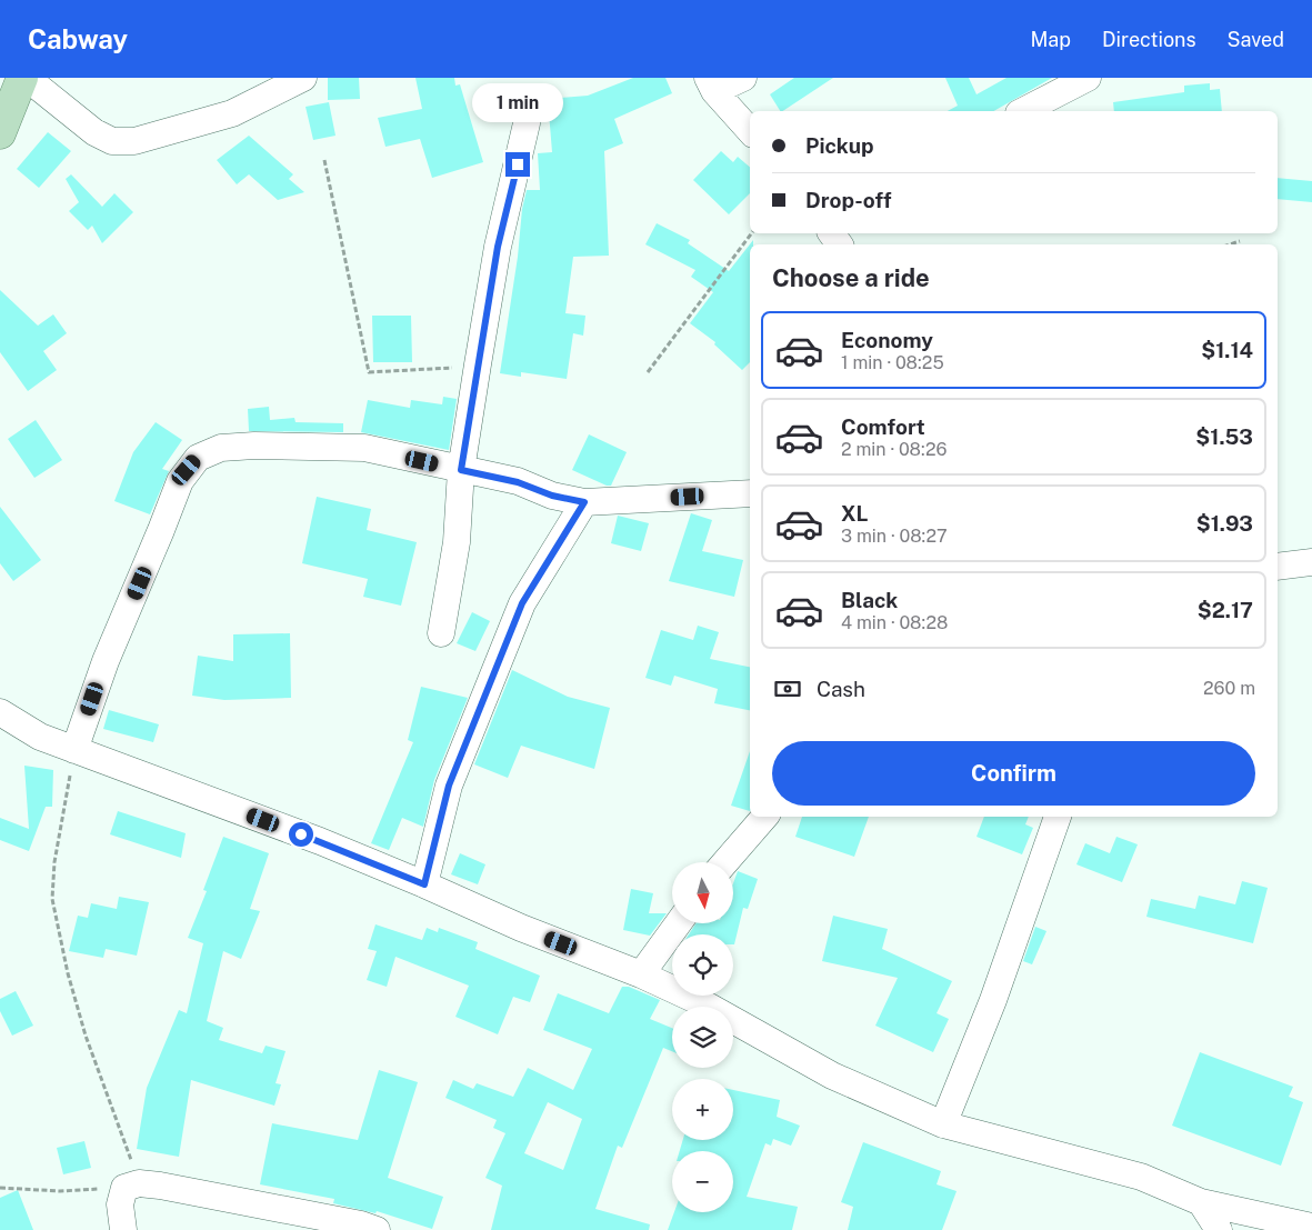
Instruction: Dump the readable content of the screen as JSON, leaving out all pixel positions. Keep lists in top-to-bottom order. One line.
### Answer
{"north":"bottom","page":{"header":"Cabway","nav":["Map","Directions","Saved"],"bubble":"1 min","banner":["Pickup","Drop-off"],"heading":"Choose a ride","list":[{"name":"Economy","note":"1 min · 08:25","value":"$1.14"},{"name":"Comfort","note":"2 min · 08:26","value":"$1.53"},{"name":"XL","note":"3 min · 08:27","value":"$1.93"},{"name":"Black","note":"4 min · 08:28","value":"$2.17"}],"pay":["Cash","260 m"],"buttons":"Confirm","map_buttons":["+","−"]}}
